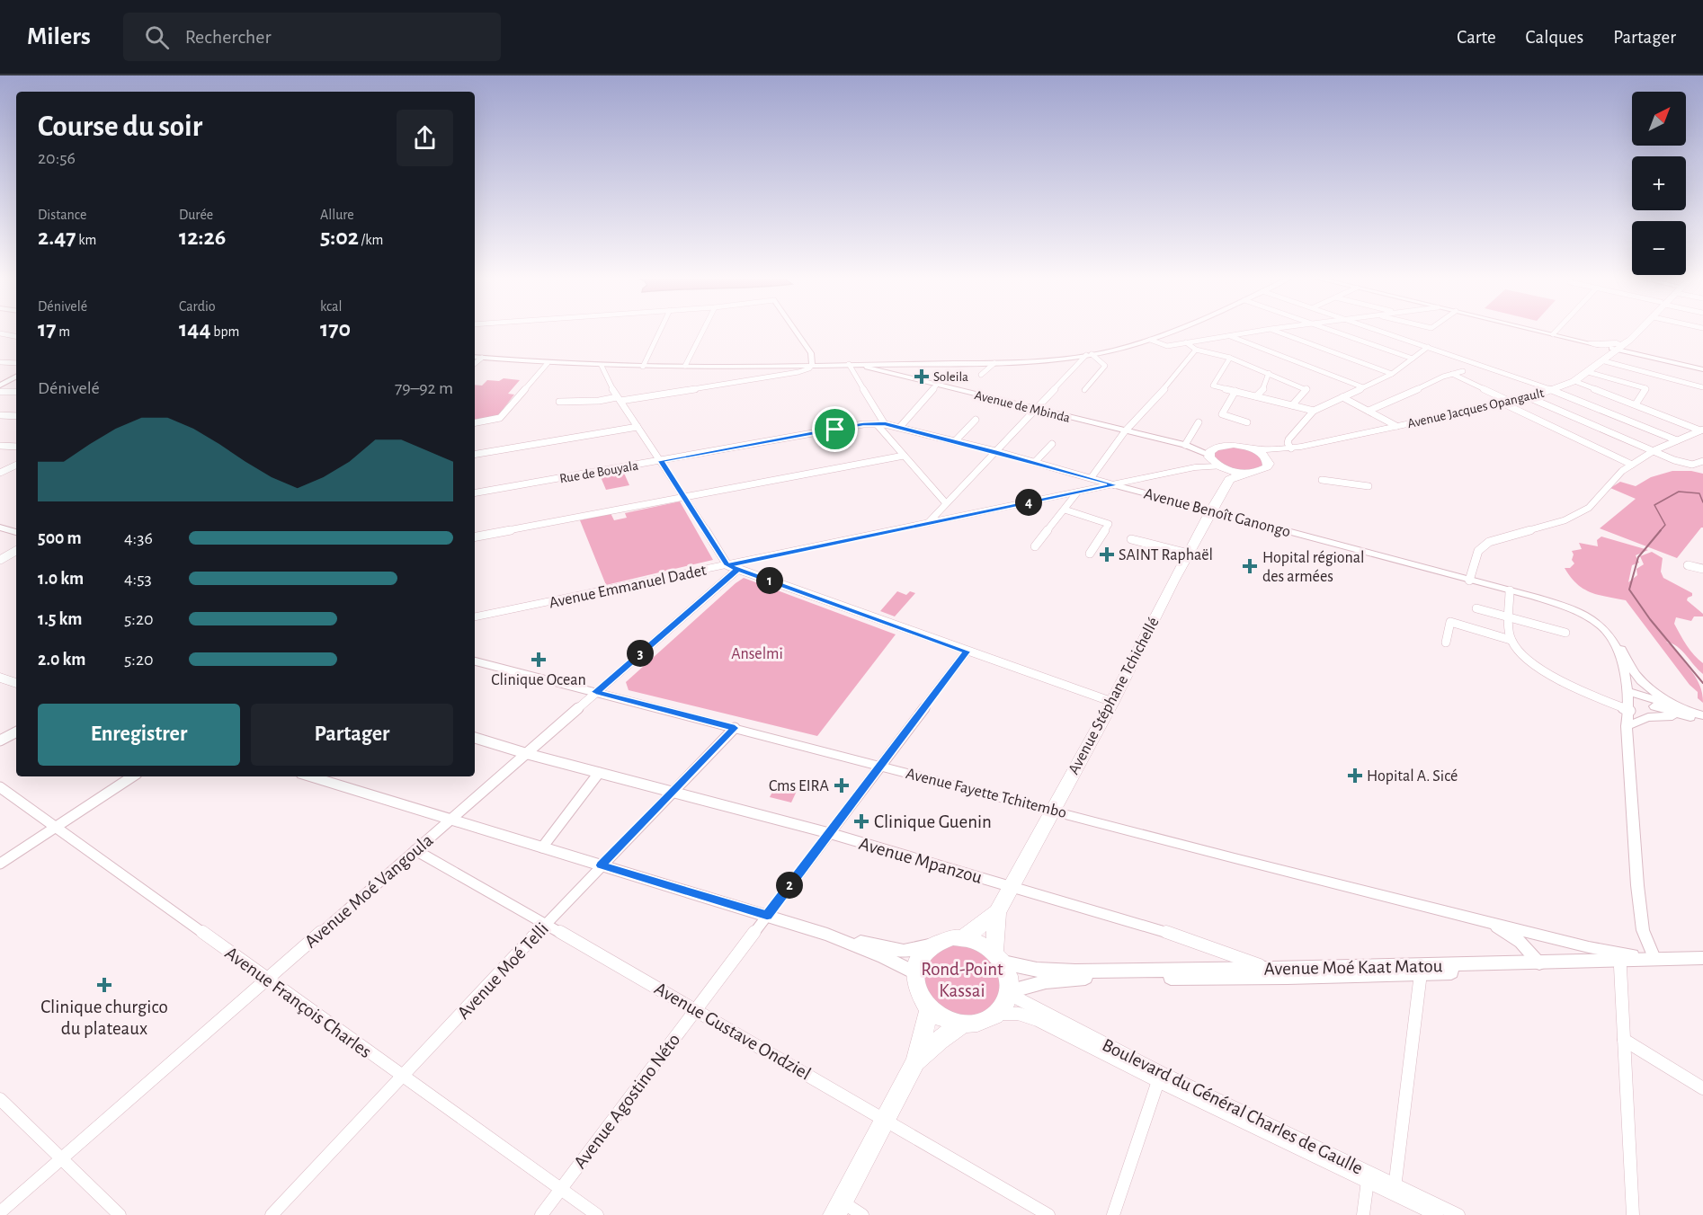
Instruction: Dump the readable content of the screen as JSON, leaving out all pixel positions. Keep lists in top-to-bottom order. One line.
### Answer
{"streets":{"highway":["Avenue Jacques Opangault","Avenue Stéphane Tchichellé"],"main road":["Avenue Emmanuel Dadet","Avenue Moé Kaat Matou"],"street":["Avenue de Mbinda","Rue de Bouyala","Avenue Benoît Ganongo","Avenue Fayette Tchitembo","Avenue Mpanzou","Avenue Moé Vangoula","Avenue Moé Telli","Avenue François Charles","Avenue Gustave Ondziel","Avenue Agostino Néto","Boulevard du Général Charles de Gaulle"]},"crossings":[["Avenue de Mbinda","Avenue Emmanuel Dadet"],["Rue de Bouyala","Avenue Benoît Ganongo"],["Avenue Benoît Ganongo","Avenue Emmanuel Dadet"],["Avenue Benoît Ganongo","Avenue Stéphane Tchichellé"],["Avenue Emmanuel Dadet","Avenue Stéphane Tchichellé"],["Avenue Emmanuel Dadet","Avenue Moé Vangoula"],["Avenue Stéphane Tchichellé","Avenue Fayette Tchitembo"],["Avenue Stéphane Tchichellé","Avenue Mpanzou"],["Avenue Stéphane Tchichellé","Avenue Moé Kaat Matou"],["Avenue Stéphane Tchichellé","Boulevard du Général Charles de Gaulle"],["Avenue Fayette Tchitembo","Avenue Moé Vangoula"],["Avenue Fayette Tchitembo","Avenue Moé Kaat Matou"],["Avenue Fayette Tchitembo","Avenue Moé Telli"],["Avenue Fayette Tchitembo","Avenue Agostino Néto"],["Avenue Mpanzou","Avenue Moé Vangoula"],["Avenue Mpanzou","Avenue Moé Kaat Matou"],["Avenue Mpanzou","Avenue Moé Telli"],["Avenue Mpanzou","Avenue Agostino Néto"],["Avenue Moé Vangoula","Avenue François Charles"],["Avenue Moé Vangoula","Avenue Gustave Ondziel"],["Avenue Moé Kaat Matou","Boulevard du Général Charles de Gaulle"],["Avenue Moé Telli","Avenue François Charles"],["Avenue Moé Telli","Avenue Gustave Ondziel"],["Avenue François Charles","Avenue Agostino Néto"],["Avenue Gustave Ondziel","Avenue Agostino Néto"]],"parks":["Anselmi","Rond-Point Kassai"],"places":{"health":["Soleila","SAINT Raphaël","Hopital régional des armées","Clinique Ocean","Hopital A. Sicé","Cms EIRA","Clinique Guenin","Clinique churgico du plateaux"]},"north":"top right","page":{"header":"Milers","search":"Rechercher","nav":["Carte","Calques","Partager"],"map_buttons":["+","−"],"heading":["Course du soir","20:56"],"stats":[["Distance","2.47 km"],["Durée","12:26"],["Allure","5:02 /km"],["Dénivelé","17 m"],["Cardio","144 bpm"],["kcal","170"]],"chart":["Dénivelé","79–92 m"],"pins":["4","1","3","2"],"list":[{"name":"500 m","note":"4:36"},{"name":"1.0 km","note":"4:53"},{"name":"1.5 km","note":"5:20"},{"name":"2.0 km","note":"5:20"}],"buttons":["Enregistrer","Partager"]}}
